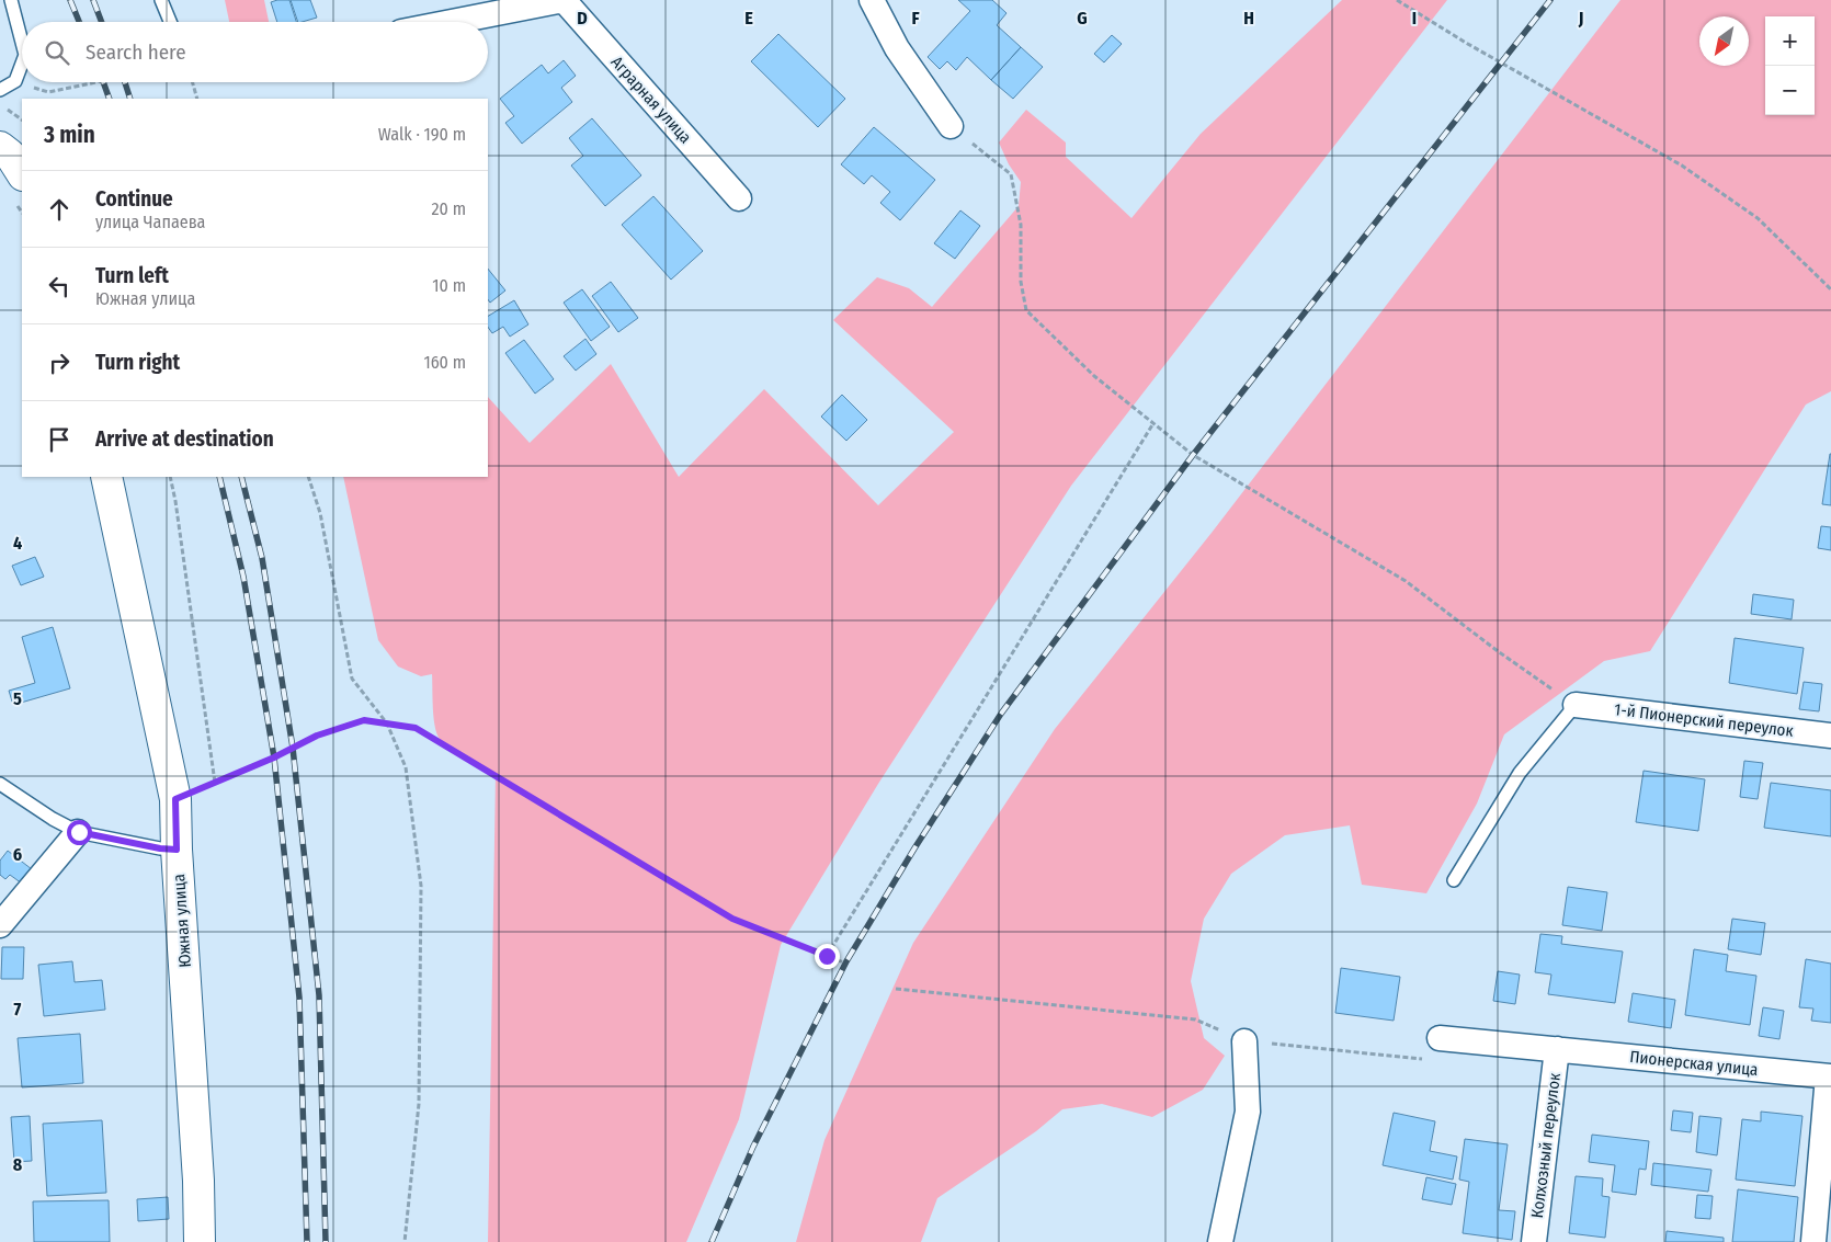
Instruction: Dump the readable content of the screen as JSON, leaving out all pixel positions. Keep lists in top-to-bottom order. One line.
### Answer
{"streets":{"street":["Аграрная улица","1-й Пионерский переулок","Южная улица","Пионерская улица","Колхозный переулок"]},"crossings":[["Пионерская улица","Колхозный переулок"]],"north":"bottom left","page":{"map_buttons":["+","−"],"search":"Search here","heading":["3 min","Walk · 190 m"],"list":[["Continue","улица Чапаева","20 m"],["Turn left","Южная улица","10 m"],["Turn right","160 m"],"Arrive at destination"]},"grid":{"columns":["D","E","F","G","H","I","J"],"rows":["4","5","6","7","8"]}}
